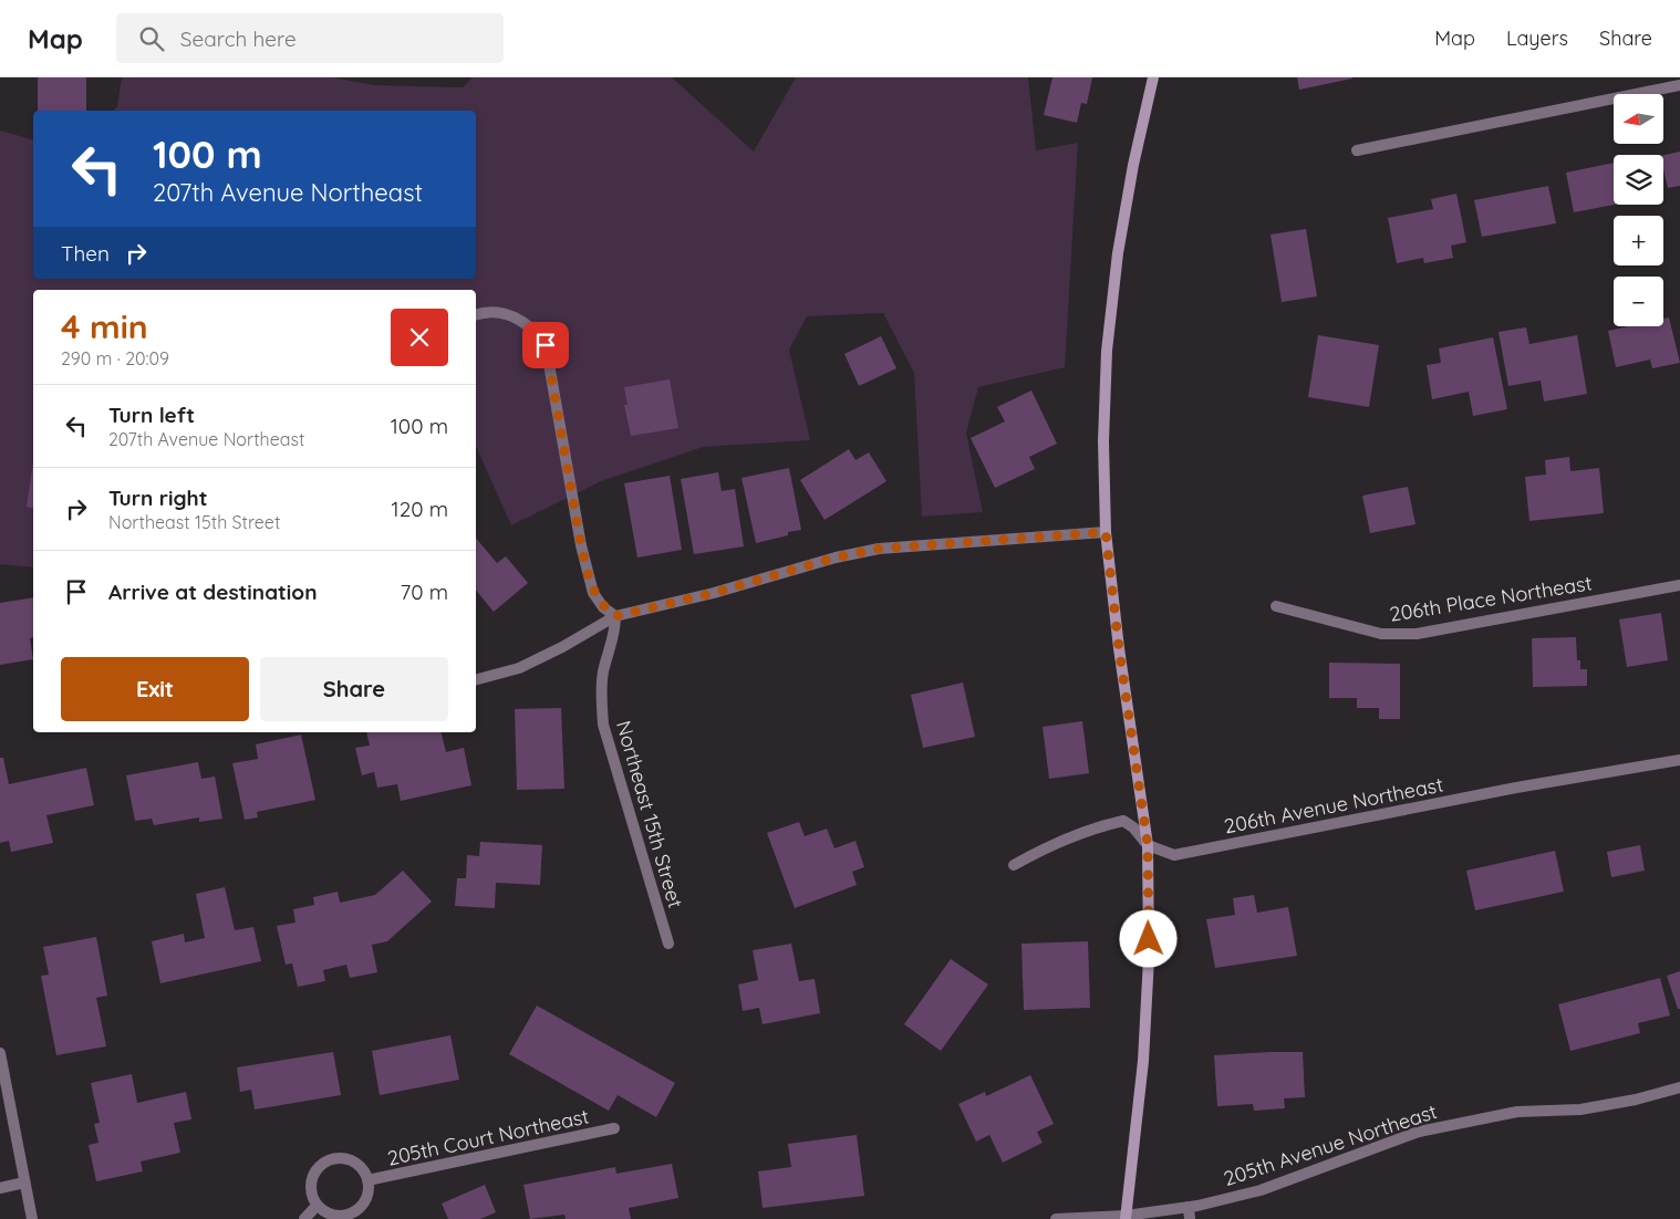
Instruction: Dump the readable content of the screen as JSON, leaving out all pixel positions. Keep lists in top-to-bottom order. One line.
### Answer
{"streets":{"street":["206th Place Northeast","206th Avenue Northeast","Northeast 15th Street","205th Court Northeast","205th Avenue Northeast"]},"north":"left","page":{"header":"Map","search":"Search here","nav":["Map","Layers","Share"],"map_buttons":["+","−"],"turn":["100 m","207th Avenue Northeast"],"then":"Then","heading":["4 min","290 m · 20:09"],"list":[{"name":"Turn left","note":"207th Avenue Northeast","value":"100 m"},{"name":"Turn right","note":"Northeast 15th Street","value":"120 m"},{"name":"Arrive at destination","value":"70 m"}],"buttons":["Exit","Share"]}}
